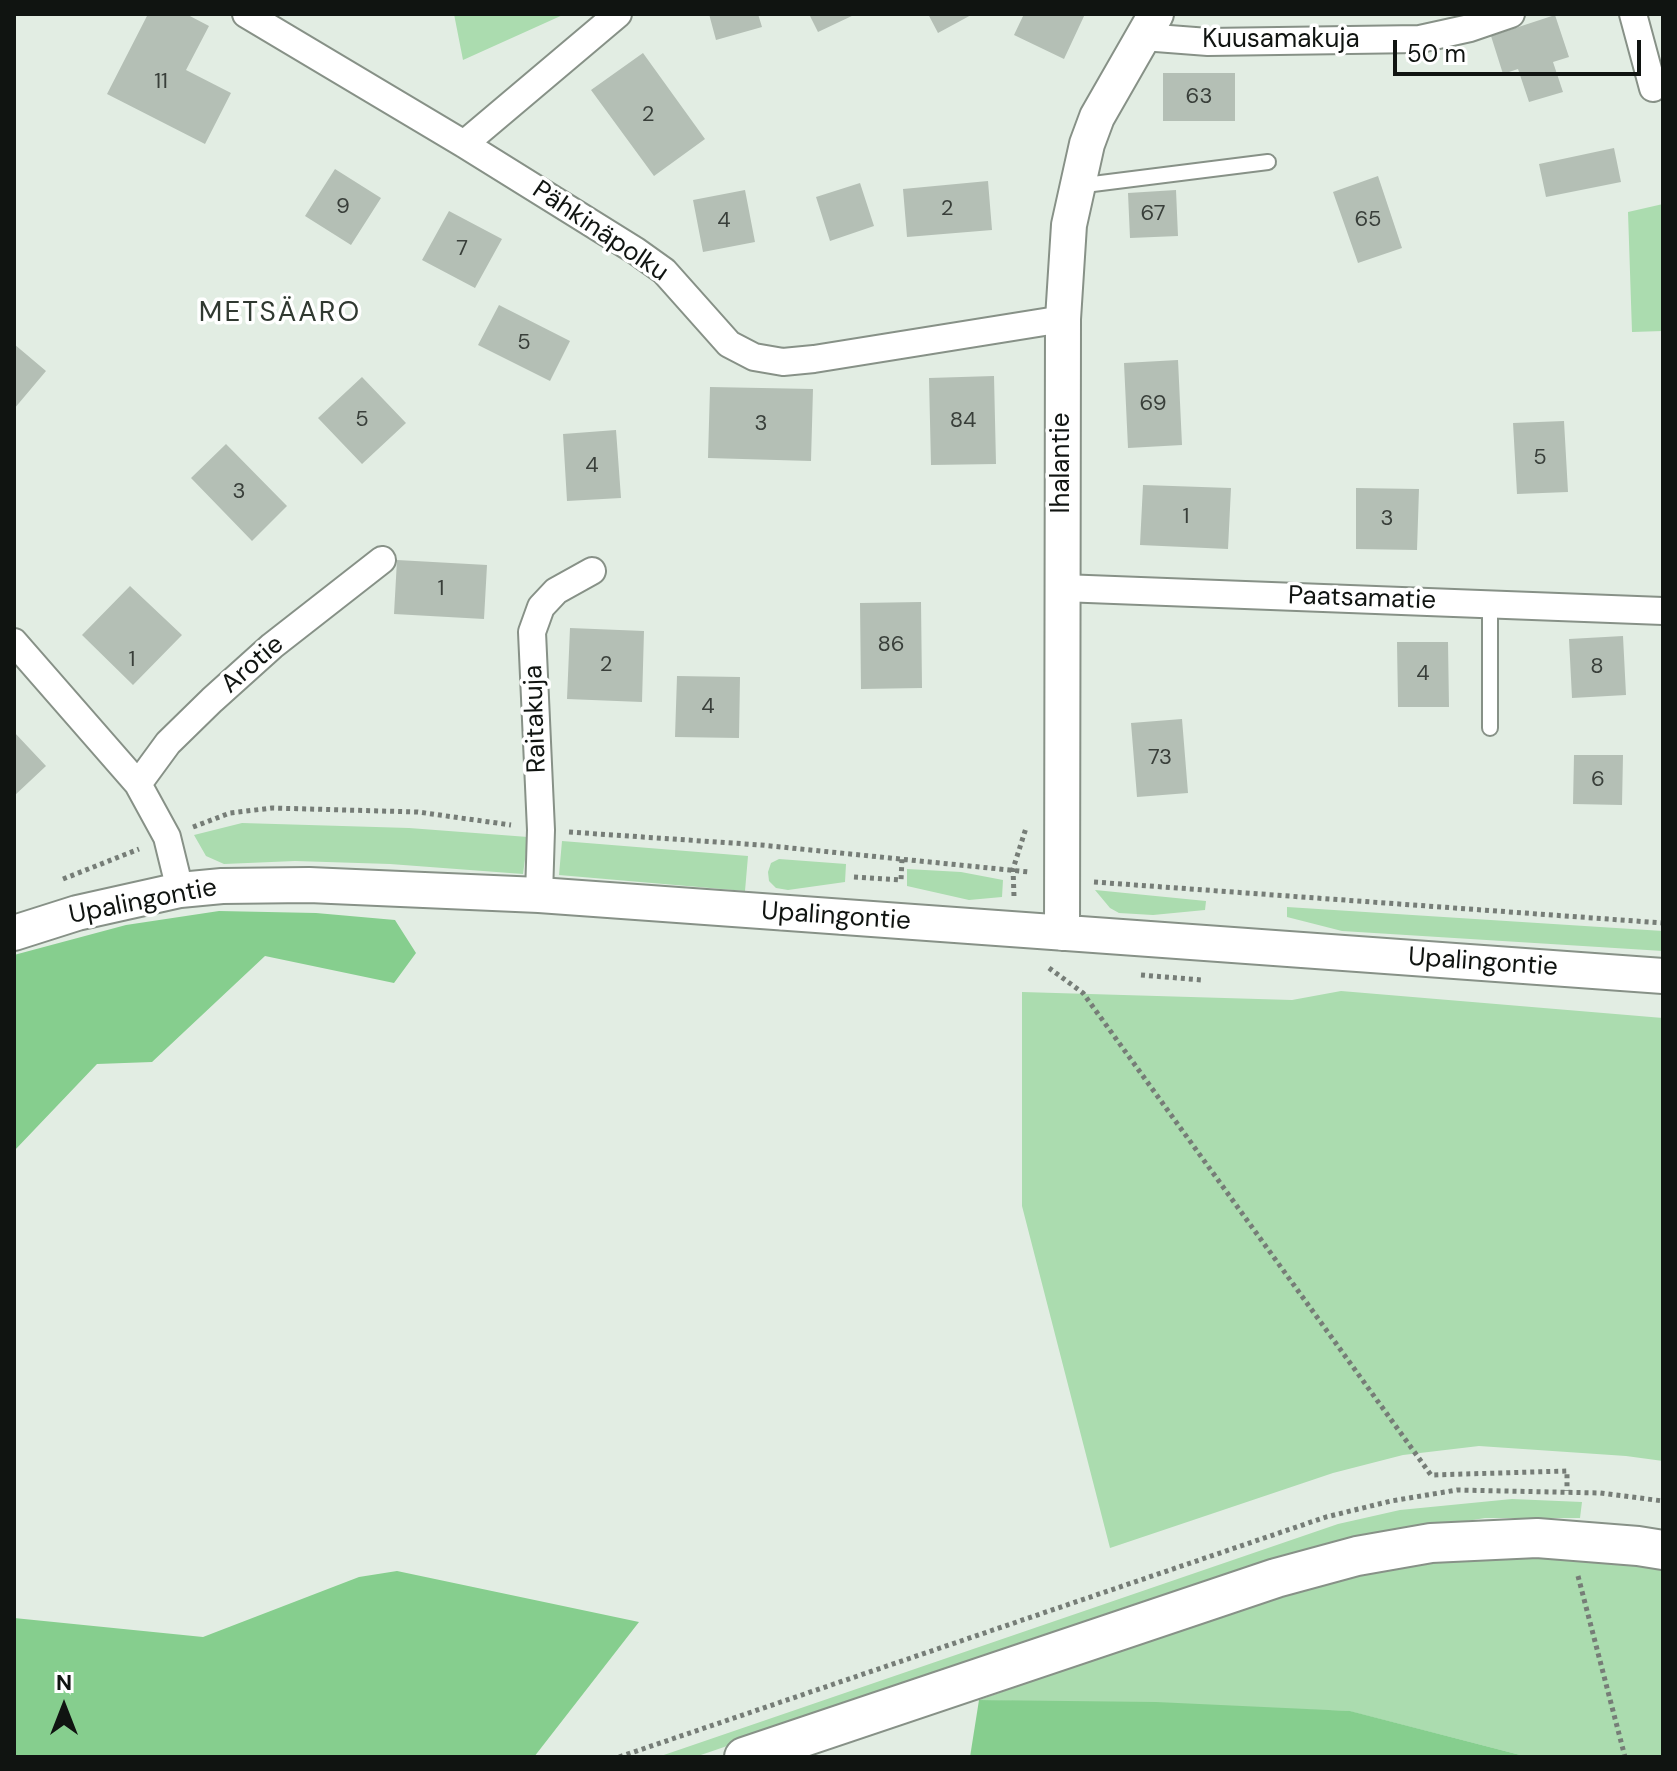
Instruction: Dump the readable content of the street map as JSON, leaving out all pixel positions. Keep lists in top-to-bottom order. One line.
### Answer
{"streets":{"street":["Kuusamakuja","Pähkinäpolku","Ihalantie","Paatsamatie","Arotie","Raitakuja","Upalingontie"]},"crossings":[["Kuusamakuja","Ihalantie"],["Pähkinäpolku","Ihalantie"],["Ihalantie","Paatsamatie"],["Ihalantie","Upalingontie"],["Raitakuja","Upalingontie"]],"districts":["METSÄARO"],"house_numbers":["11","63","2","9","2","67","65","4","7","5","69","5","84","3","5","4","3","1","3","1","86","1","2","8","4","4","73","6"],"scale_bar":"50 m","north":"top"}
